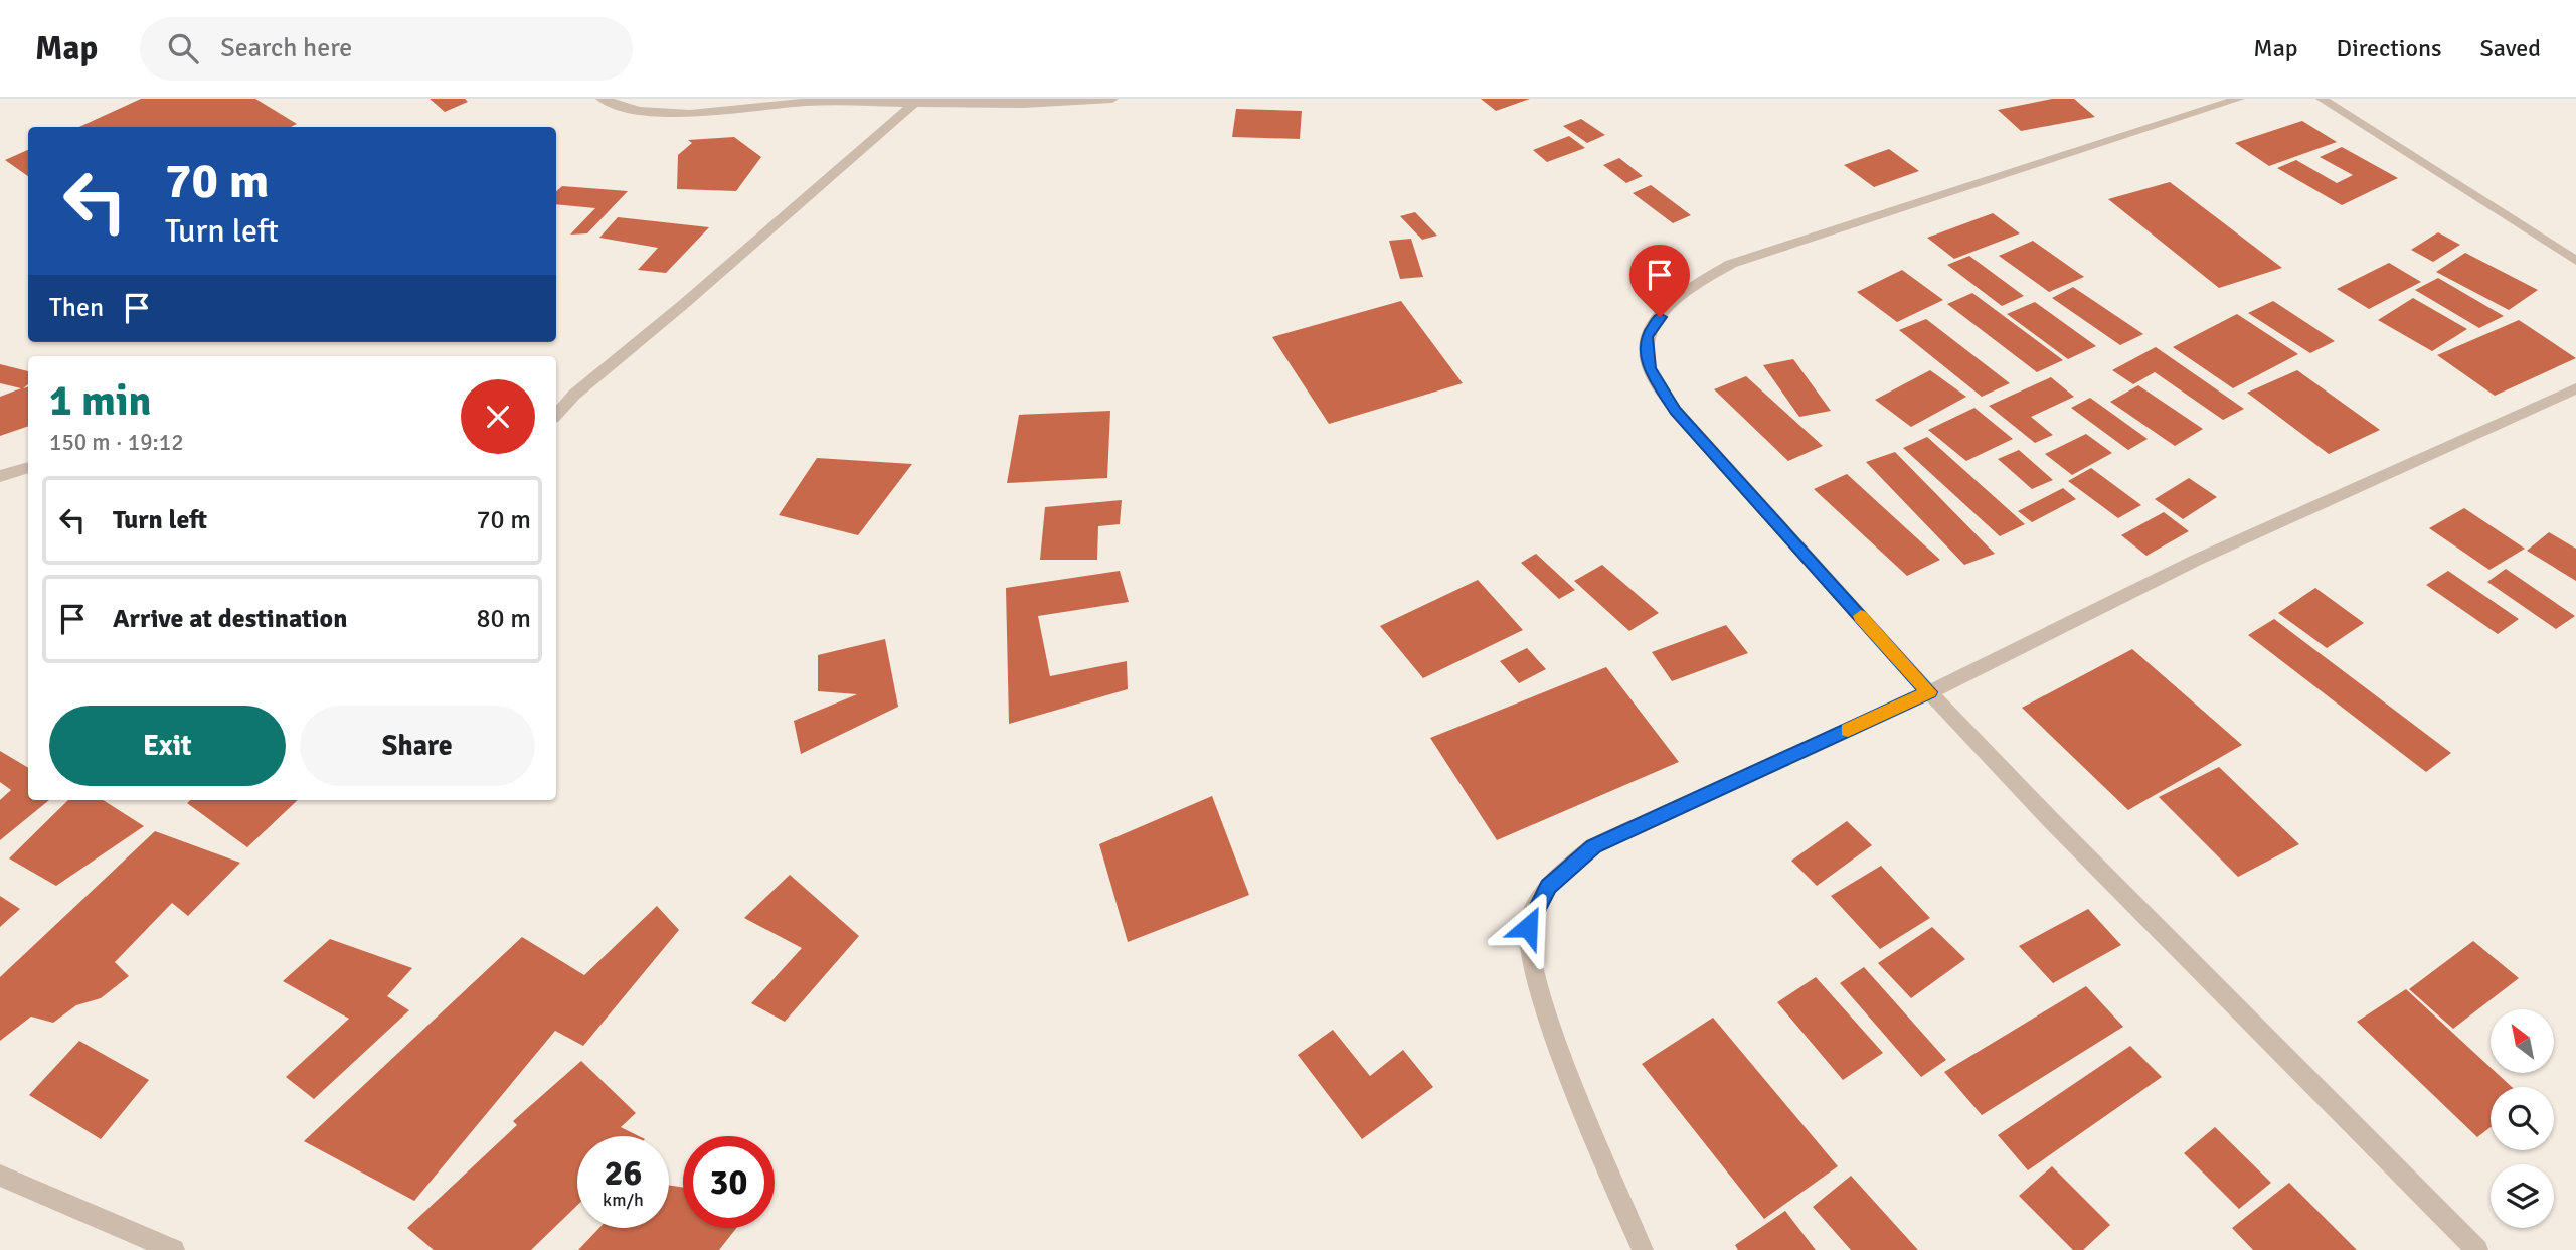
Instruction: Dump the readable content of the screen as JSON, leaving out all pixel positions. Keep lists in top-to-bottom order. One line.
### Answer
{"north":"top left","page":{"header":"Map","search":"Search here","nav":["Map","Directions","Saved"],"turn":["70 m","Turn left"],"then":"Then","heading":["1 min","150 m · 19:12"],"list":[{"name":"Turn left","value":"70 m"},{"name":"Arrive at destination","value":"80 m"}],"buttons":["Exit","Share"],"speed":"26 km/h","limit":"30"}}
